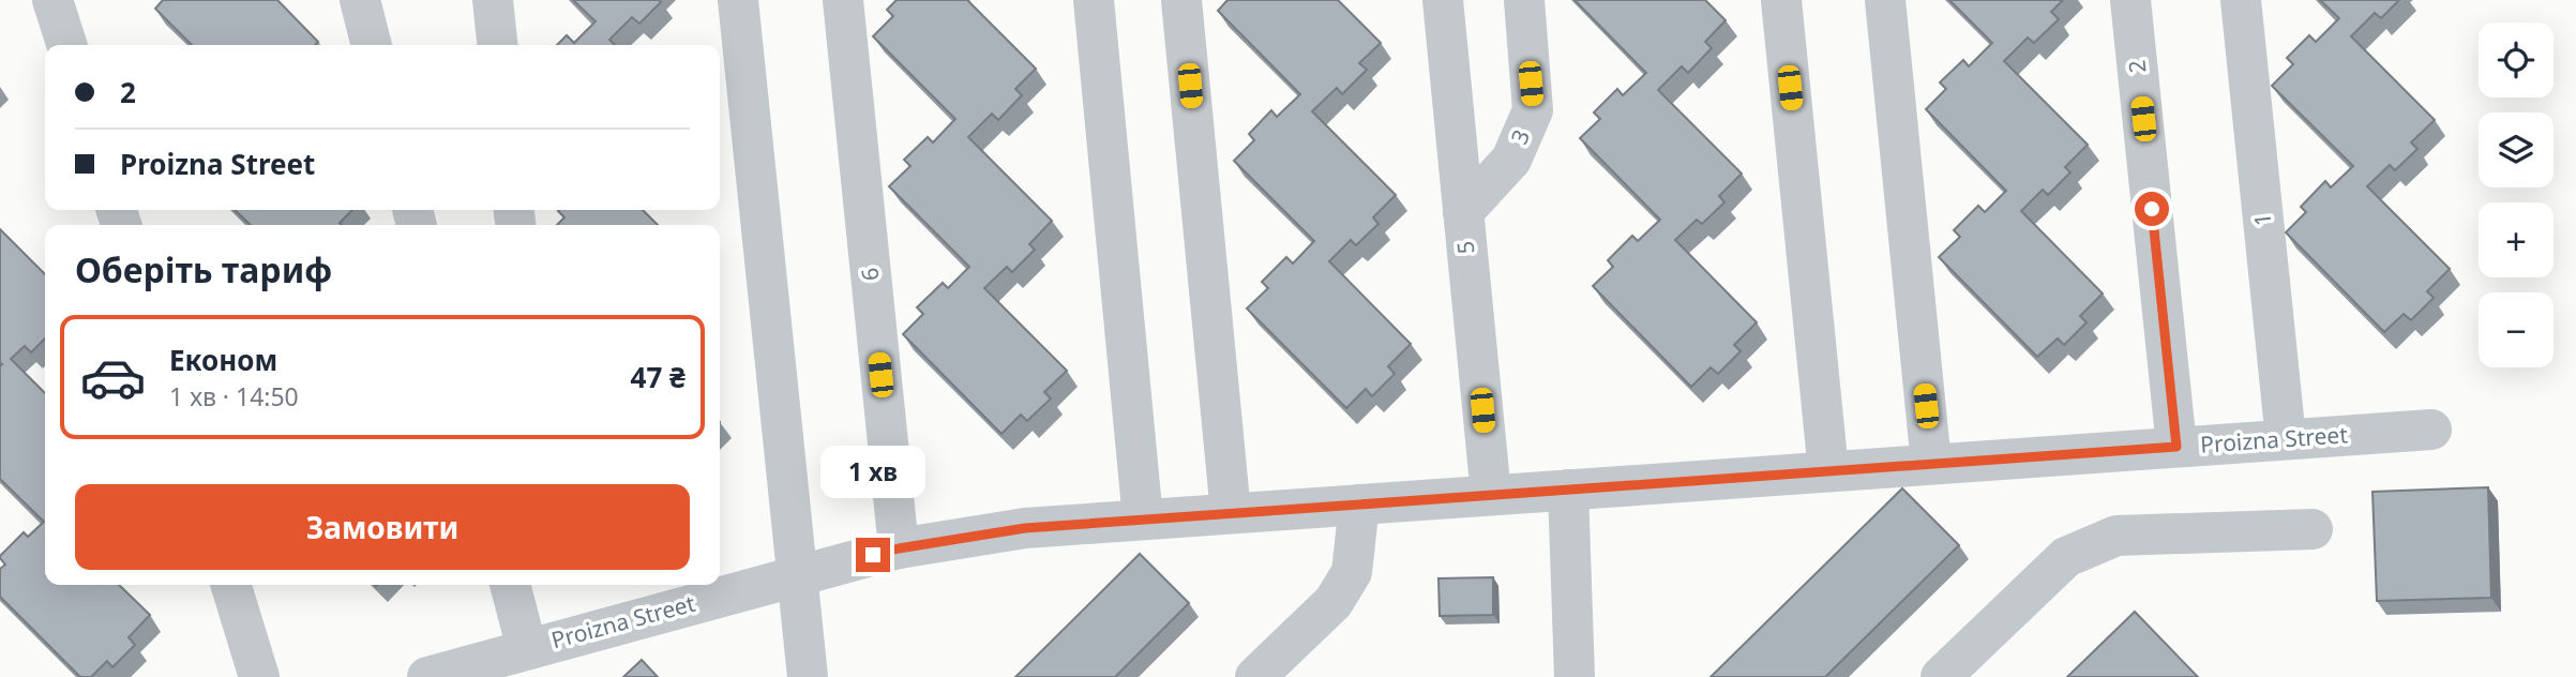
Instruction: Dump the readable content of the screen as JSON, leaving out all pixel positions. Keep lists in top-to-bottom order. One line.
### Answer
{"streets":{"street":["2","3","1","5","6","Proizna Street"]},"crossings":[["2","Proizna Street"],["3","5"],["1","Proizna Street"],["5","Proizna Street"],["6","Proizna Street"]],"page":{"map_buttons":["+","−"],"banner":["2","Proizna Street"],"heading":"Оберіть тариф","list":[{"name":"Економ","note":"1 хв · 14:50","value":"47 ₴"}],"bubble":"1 хв","buttons":"Замовити"}}
